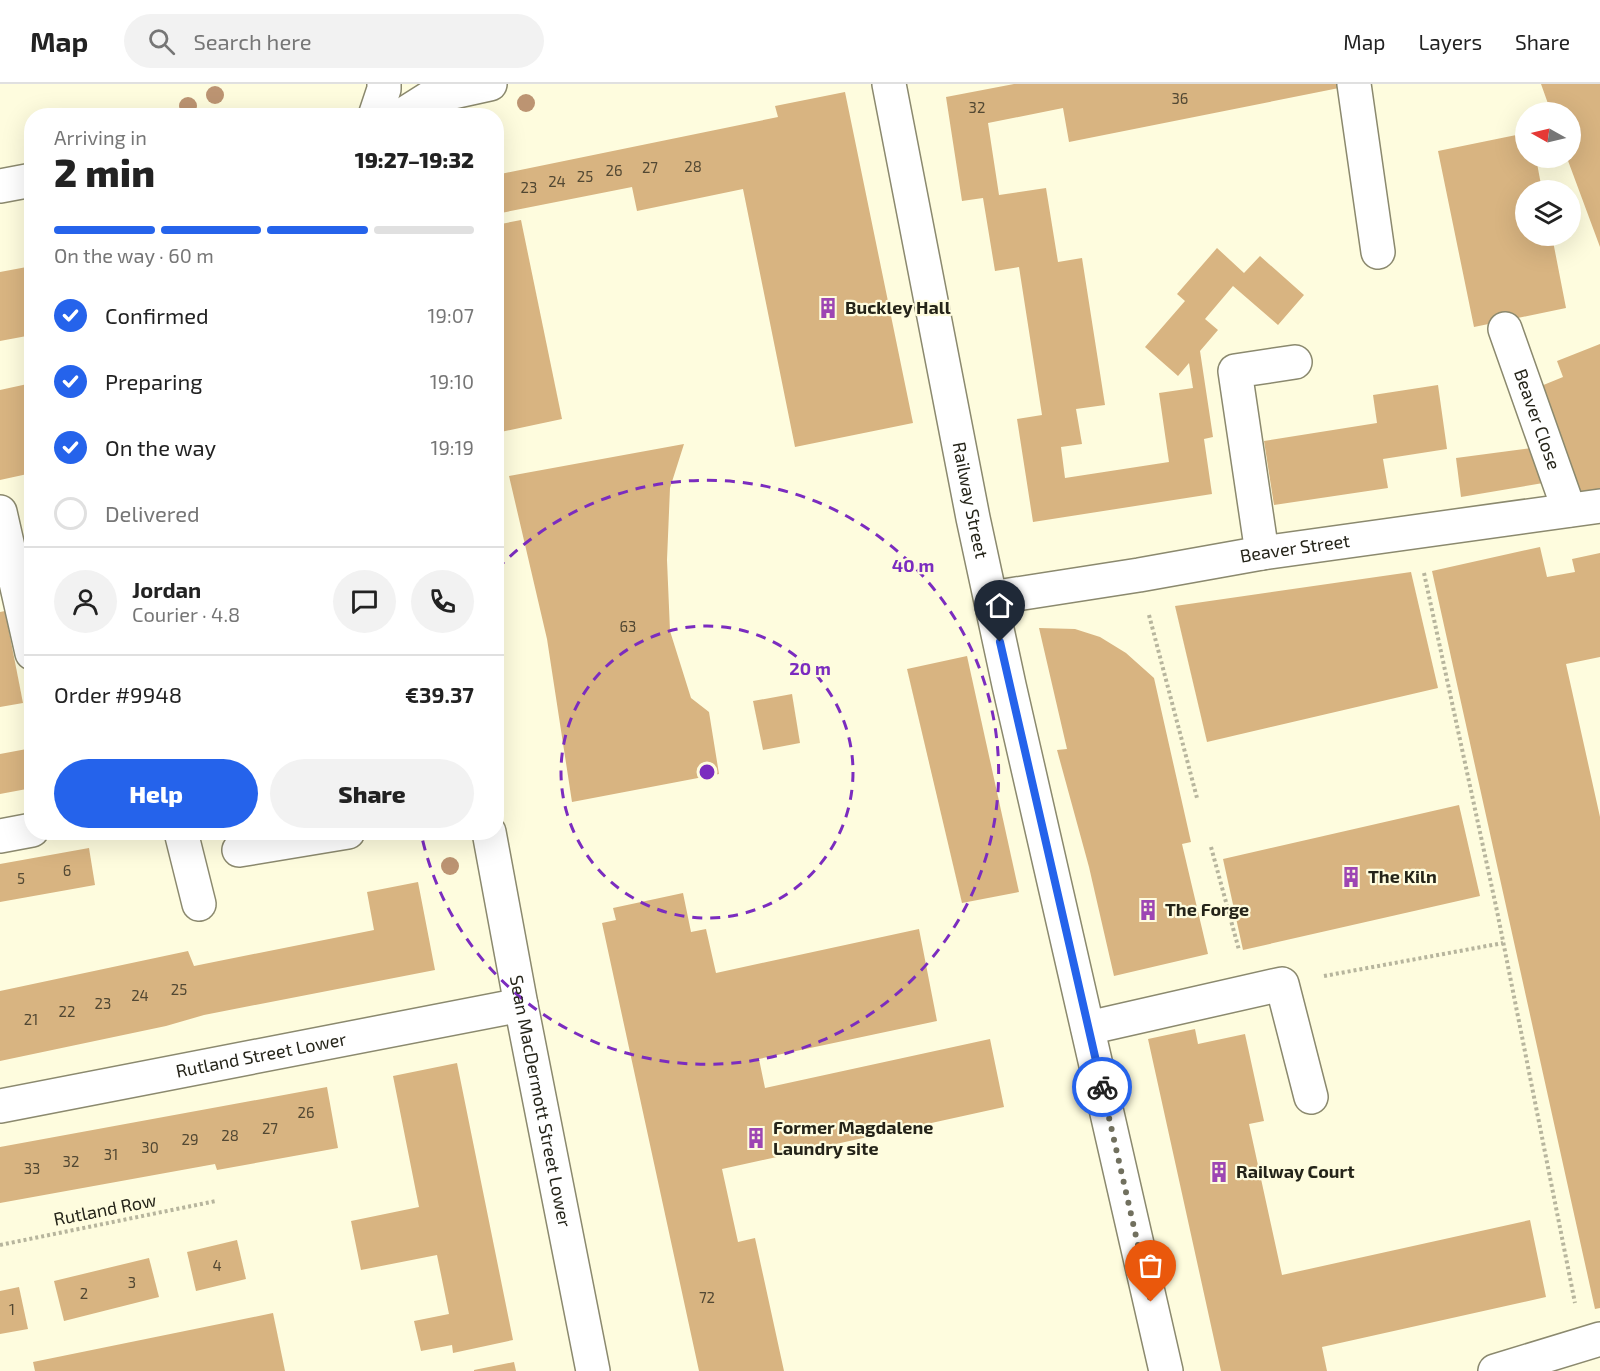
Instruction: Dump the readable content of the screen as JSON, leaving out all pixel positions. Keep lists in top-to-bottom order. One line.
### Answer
{"streets":{"street":["Beaver Close","Railway Street","Beaver Street","Rutland Street Lower","Sean MacDermott Street Lower"],"path":["Rutland Row"]},"crossings":[["Beaver Close","Beaver Street"],["Railway Street","Beaver Street"],["Rutland Street Lower","Sean MacDermott Street Lower"]],"places":{"building":["Buckley Hall","The Kiln","The Forge","Former Magdalene Laundry site","Railway Court"]},"house_numbers":["36","32","28","27","26","25","24","23","63","6","5","25","24","23","22","21","26","27","28","29","30","31","32","33","4","3","2","72","1"],"north":"left","page":{"header":"Map","search":"Search here","nav":["Map","Layers","Share"],"heading":["2 min","Arriving in","19:27–19:32"],"panel":["Jordan","Courier · 4.8","Order #9948","€39.37"],"bar":"On the way · 60 m","list":[["Confirmed","19:07"],["Preparing","19:10"],["On the way","19:19"],"Delivered"],"buttons":["Help","Share"]},"rings":["40 m","20 m"]}
